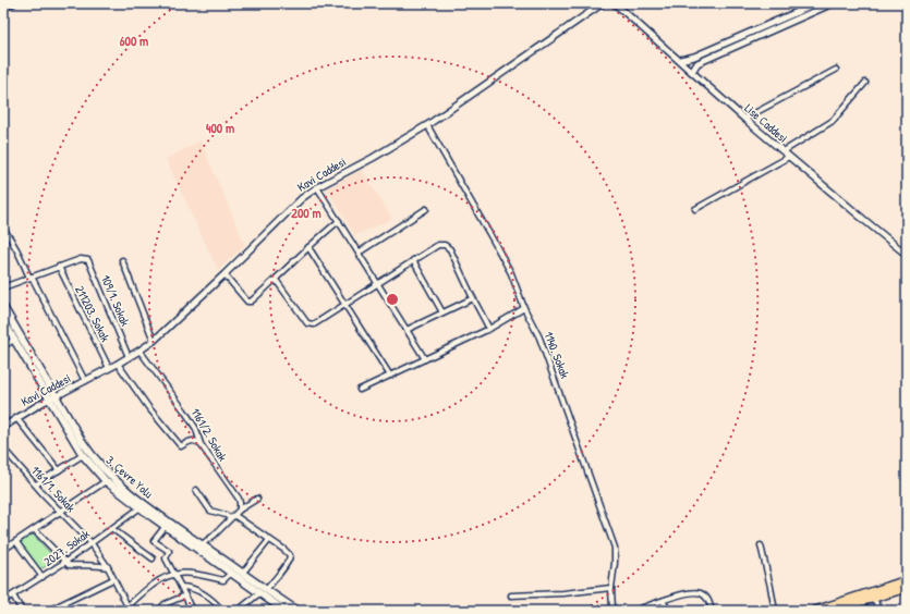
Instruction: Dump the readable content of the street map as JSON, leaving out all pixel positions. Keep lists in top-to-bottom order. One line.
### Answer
{"streets":{"main road":["3. Çevre Yolu"],"street":["Lise Caddesi","Kavi Caddesi","109/1. Sokak","211203. Sokak","1140. Sokak","1161/2. Sokak","1161/1. Sokak","2027. Sokak"]},"crossings":[["Kavi Caddesi","109/1. Sokak"],["Kavi Caddesi","211203. Sokak"],["Kavi Caddesi","1140. Sokak"],["Kavi Caddesi","1161/2. Sokak"],["Kavi Caddesi","3. Çevre Yolu"],["109/1. Sokak","211203. Sokak"],["3. Çevre Yolu","2027. Sokak"],["1161/1. Sokak","2027. Sokak"]],"rings":["600 m","400 m","200 m"]}
